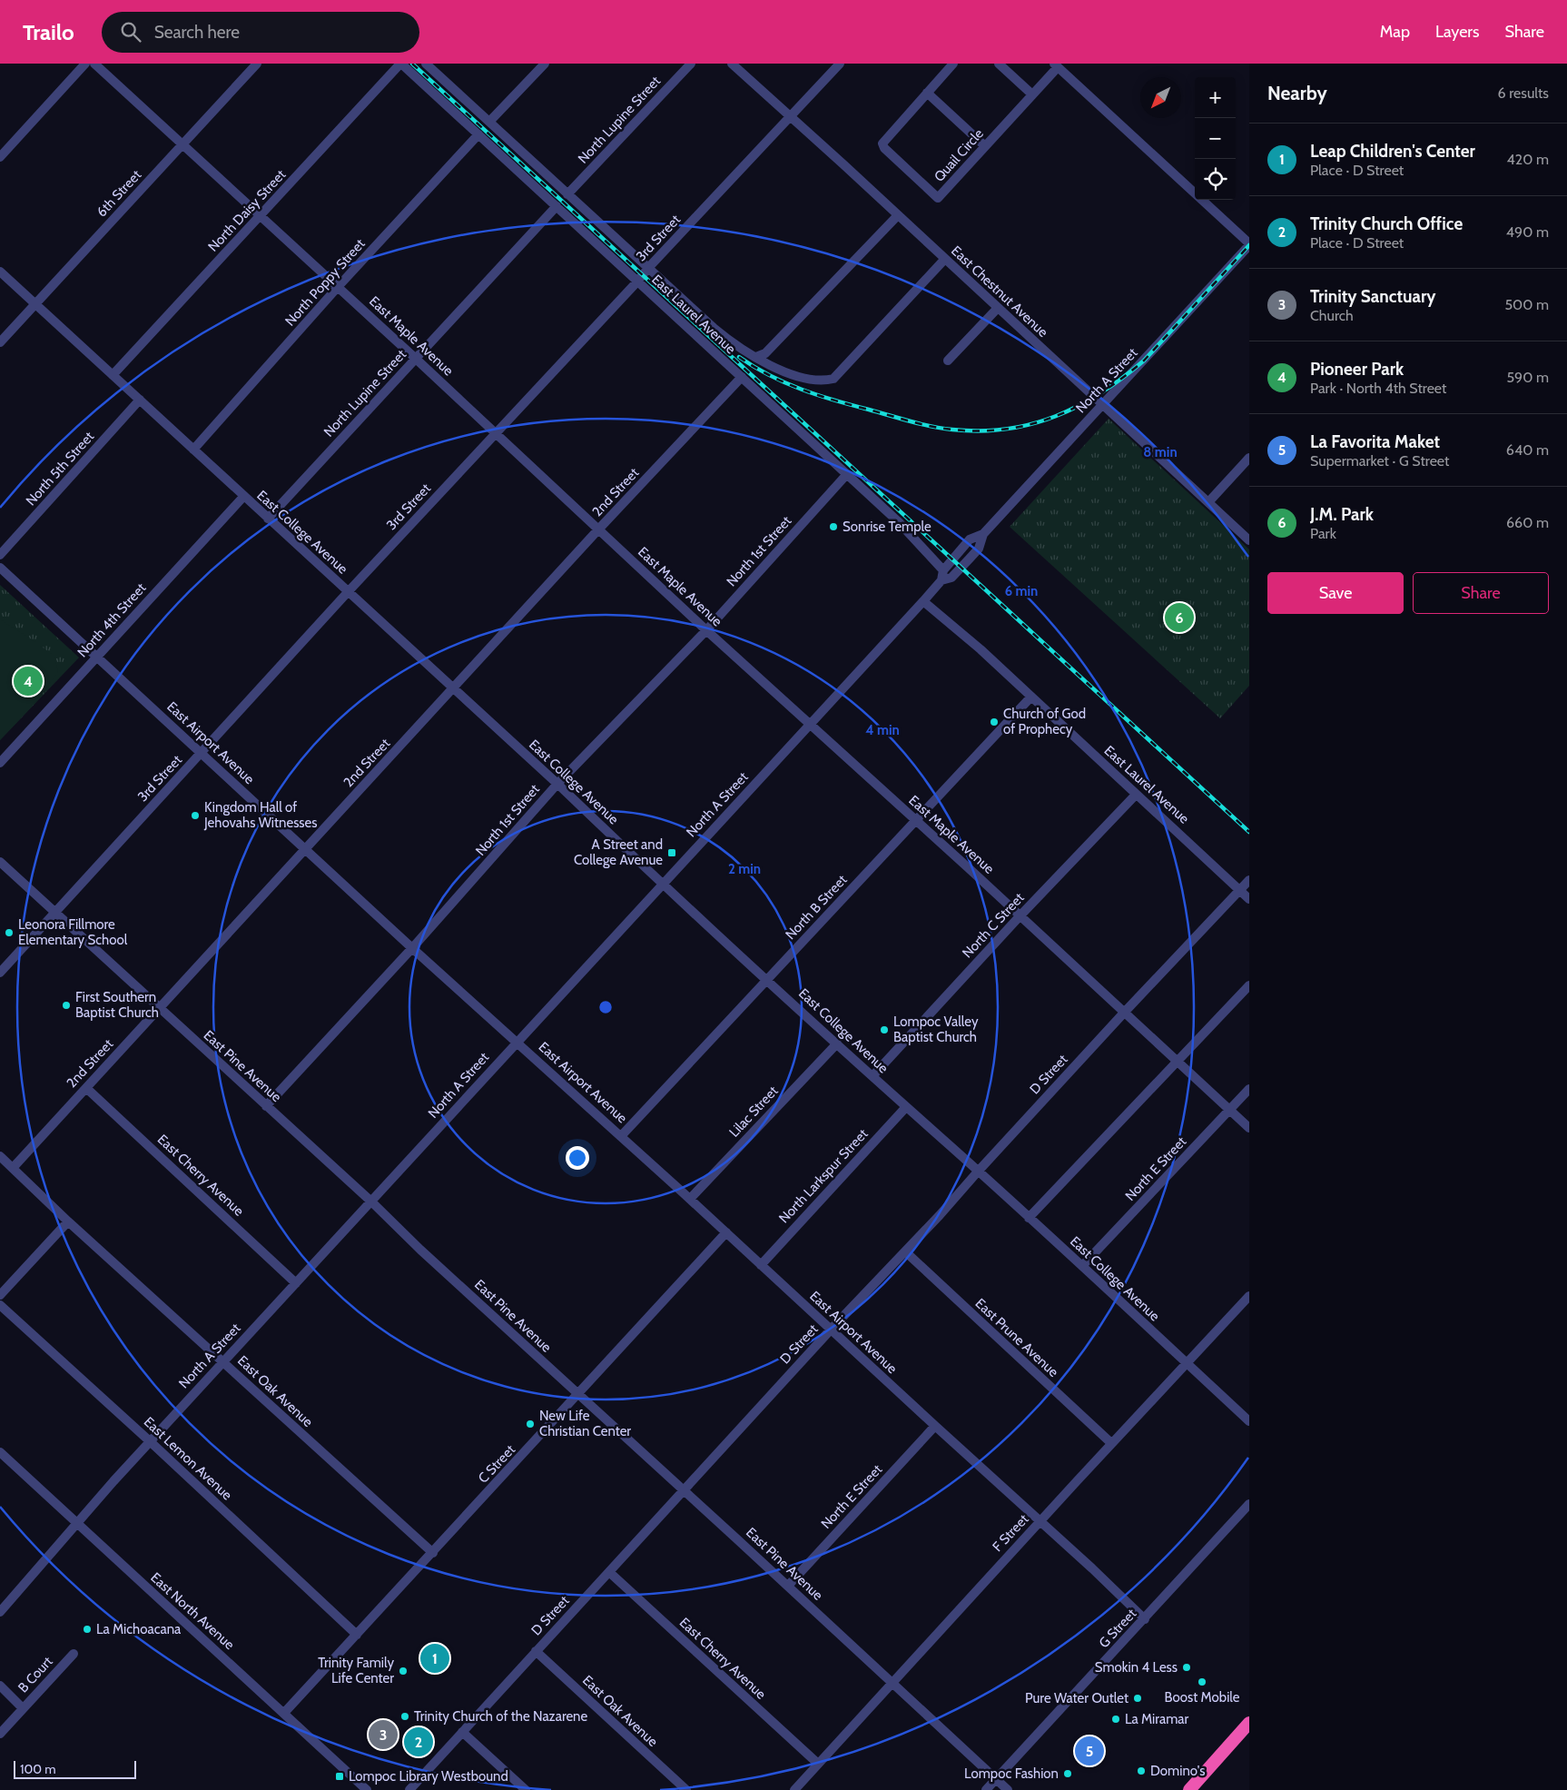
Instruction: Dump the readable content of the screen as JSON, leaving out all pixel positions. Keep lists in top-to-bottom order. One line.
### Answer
{"streets":{"street":["North Lupine Street","Quail Circle","6th Street","North Daisy Street","3rd Street","North Poppy Street","East Chestnut Avenue","East Laurel Avenue","East Maple Avenue","North A Street","North 5th Street","2nd Street","East College Avenue","North 1st Street","North 4th Street","East Airport Avenue","North B Street","North C Street","East Pine Avenue","D Street","Lilac Street","North E Street","East Cherry Avenue","North Larkspur Street","East Prune Avenue","East Oak Avenue","East Lemon Avenue","C Street","F Street","East North Avenue","G Street","B Court"]},"crossings":[["North Lupine Street","East Laurel Avenue"],["North Lupine Street","East Maple Avenue"],["North Lupine Street","East College Avenue"],["6th Street","East Maple Avenue"],["6th Street","East College Avenue"],["North Daisy Street","East Laurel Avenue"],["North Daisy Street","East Maple Avenue"],["North Daisy Street","East College Avenue"],["3rd Street","East Chestnut Avenue"],["3rd Street","East Laurel Avenue"],["3rd Street","East Maple Avenue"],["3rd Street","East College Avenue"],["3rd Street","East Airport Avenue"],["3rd Street","East Pine Avenue"],["North Poppy Street","East Laurel Avenue"],["North Poppy Street","East Maple Avenue"],["North Poppy Street","East College Avenue"],["East Chestnut Avenue","East Laurel Avenue"],["East Chestnut Avenue","North A Street"],["East Laurel Avenue","North A Street"],["East Laurel Avenue","2nd Street"],["East Laurel Avenue","North 1st Street"],["East Laurel Avenue","North B Street"],["East Laurel Avenue","North C Street"],["East Laurel Avenue","D Street"],["East Maple Avenue","North A Street"],["East Maple Avenue","2nd Street"],["East Maple Avenue","North 1st Street"],["East Maple Avenue","North B Street"],["East Maple Avenue","North C Street"],["East Maple Avenue","D Street"],["East Maple Avenue","North E Street"],["North A Street","East College Avenue"],["North A Street","East Airport Avenue"],["North A Street","East Pine Avenue"],["North A Street","East Cherry Avenue"],["North A Street","East Oak Avenue"],["North A Street","East Lemon Avenue"],["North A Street","East North Avenue"],["North 5th Street","East College Avenue"],["2nd Street","East College Avenue"],["2nd Street","East Airport Avenue"],["2nd Street","East Pine Avenue"],["2nd Street","East Cherry Avenue"],["2nd Street","East Oak Avenue"],["East College Avenue","North 1st Street"],["East College Avenue","North 4th Street"],["East College Avenue","North B Street"],["East College Avenue","North C Street"],["East College Avenue","D Street"],["East College Avenue","Lilac Street"],["East College Avenue","North E Street"],["East College Avenue","North Larkspur Street"],["East College Avenue","F Street"],["North 1st Street","East Airport Avenue"],["North 1st Street","East Pine Avenue"],["North 4th Street","East Airport Avenue"],["East Airport Avenue","North B Street"],["East Airport Avenue","D Street"],["East Airport Avenue","Lilac Street"],["East Airport Avenue","North E Street"],["East Airport Avenue","North Larkspur Street"],["East Airport Avenue","C Street"],["East Airport Avenue","F Street"],["East Airport Avenue","G Street"],["East Pine Avenue","D Street"],["East Pine Avenue","North E Street"],["East Pine Avenue","C Street"],["East Pine Avenue","F Street"],["East Pine Avenue","G Street"],["D Street","East Cherry Avenue"],["D Street","East Prune Avenue"],["D Street","East Oak Avenue"],["East Cherry Avenue","F Street"],["East Prune Avenue","F Street"],["East Oak Avenue","C Street"],["East Lemon Avenue","C Street"],["C Street","East North Avenue"]],"places":{"other":["Sonrise Temple","Church of God of Prophecy","Kingdom Hall of Jehovahs Witnesses","Leonora Fillmore Elementary School","First Southern Baptist Church","Lompoc Valley Baptist Church","New Life Christian Center","La Michoacana","Smokin 4 Less","Trinity Family Life Center","Boost Mobile","Pure Water Outlet","Trinity Church of the Nazarene","La Miramar","Domino's","Lompoc Fashion"],"transit":["A Street and College Avenue","Lompoc Library Westbound"]},"scale_bar":"100 m","north":"bottom left","page":{"header":"Trailo","search":"Search here","nav":["Map","Layers","Share"],"heading":["Nearby","6 results"],"map_buttons":["+","−"],"list":[{"mark":"1","name":"Leap Children's Center","note":"Place · D Street","value":"420 m"},{"mark":"2","name":"Trinity Church Office","note":"Place · D Street","value":"490 m"},{"mark":"3","name":"Trinity Sanctuary","note":"Church","value":"500 m"},{"mark":"4","name":"Pioneer Park","note":"Park · North 4th Street","value":"590 m"},{"mark":"5","name":"La Favorita Maket","note":"Supermarket · G Street","value":"640 m"},{"mark":"6","name":"J.M. Park","note":"Park","value":"660 m"}],"buttons":["Save","Share"],"pins":["6","4","1","3","2","5"],"scale":"100 m"},"rings":["8 min","6 min","4 min","2 min"]}
